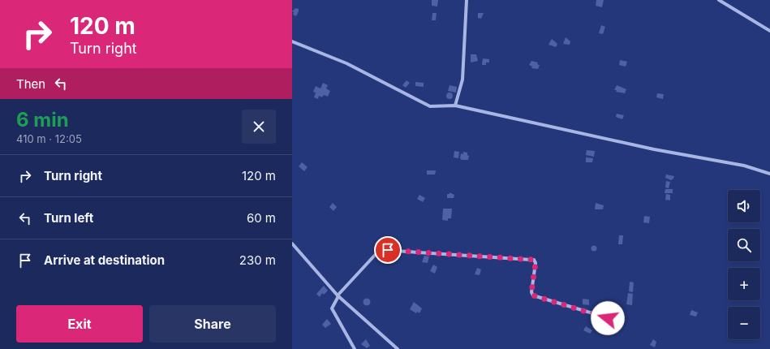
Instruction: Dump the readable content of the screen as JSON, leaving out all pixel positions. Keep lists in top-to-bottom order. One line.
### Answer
{"page":{"turn":["120 m","Turn right"],"then":"Then","heading":["6 min","410 m · 12:05"],"list":[{"name":"Turn right","value":"120 m"},{"name":"Turn left","value":"60 m"},{"name":"Arrive at destination","value":"230 m"}],"map_buttons":["+","−"],"buttons":["Exit","Share"]}}
